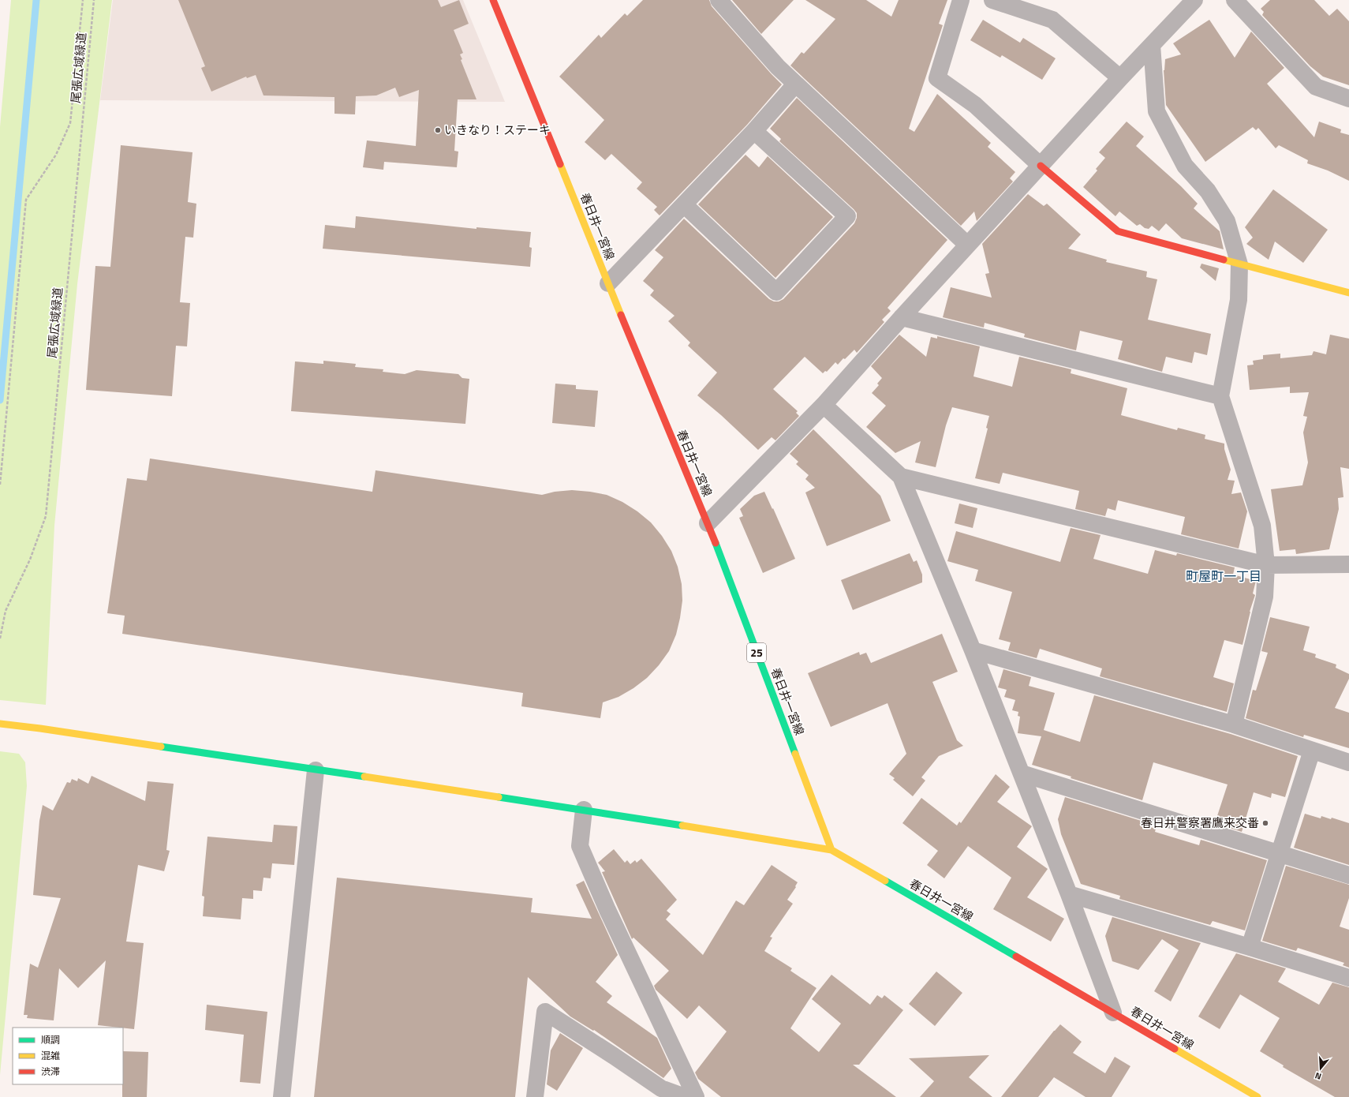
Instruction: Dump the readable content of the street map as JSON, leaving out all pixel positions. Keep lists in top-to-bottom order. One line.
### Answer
{"streets":{"main road":["春日井一宮線","25"],"path":["尾張広域緑道"]},"districts":["町屋町一丁目"],"places":["いきなり！ステーキ","春日井警察署鷹来交番"],"legend":["順調","混雑","渋滞"],"north":"bottom"}
